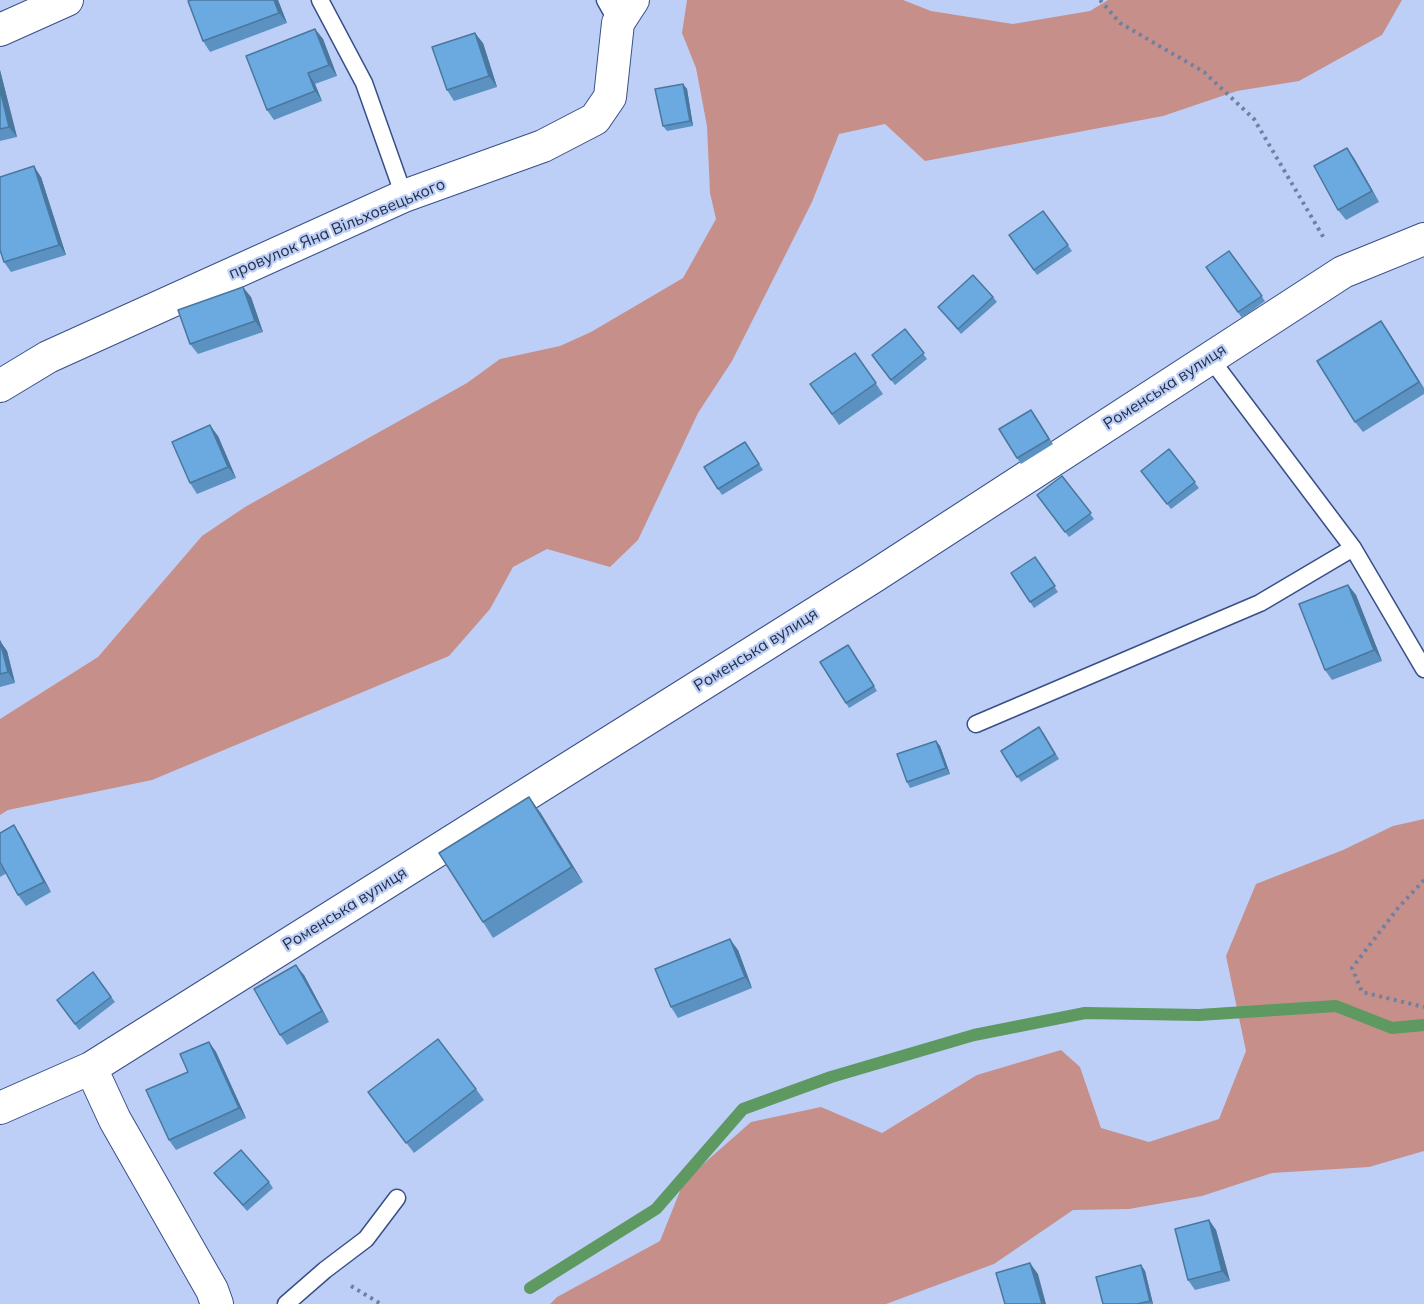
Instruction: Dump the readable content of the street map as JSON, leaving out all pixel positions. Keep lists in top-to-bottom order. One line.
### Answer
{"streets":{"street":["провулок Яна Вільховецького","Роменська вулиця"]}}
